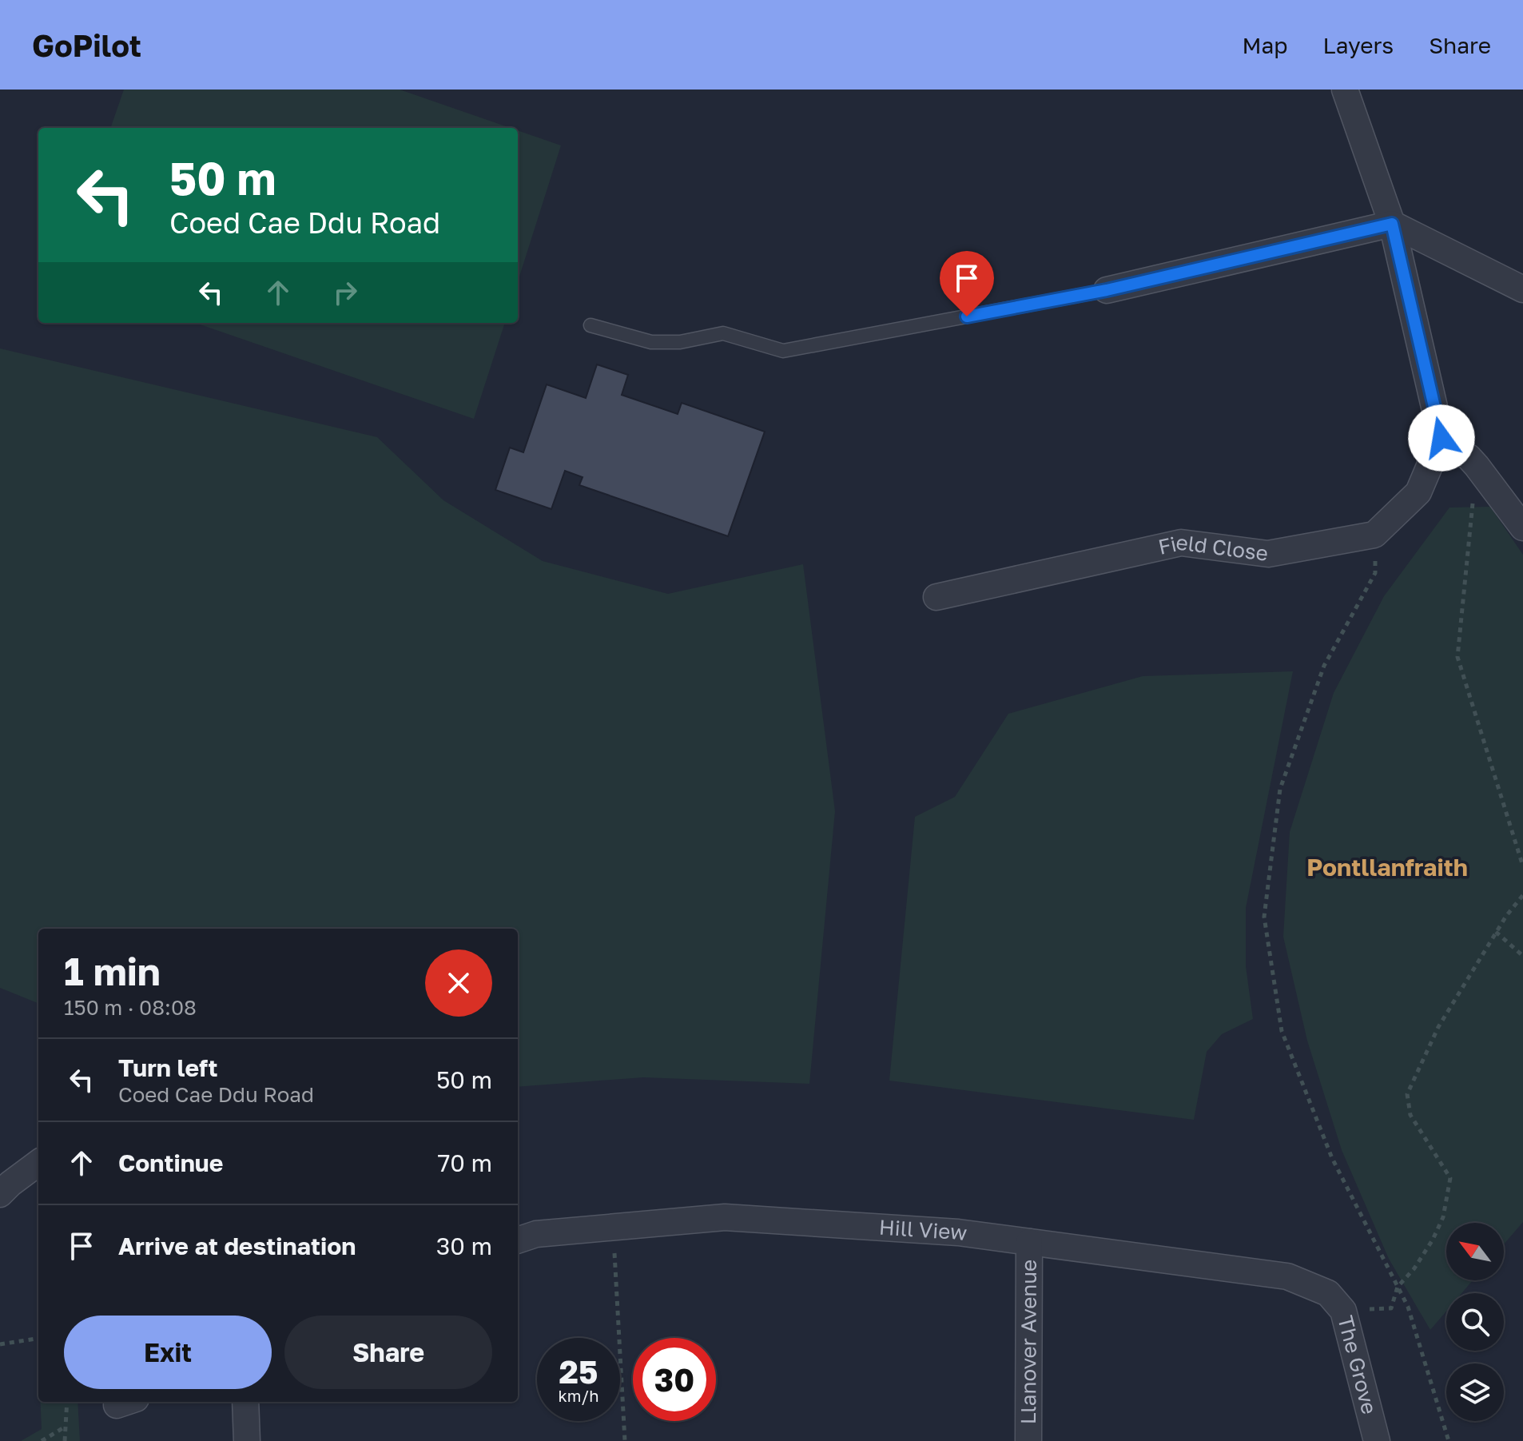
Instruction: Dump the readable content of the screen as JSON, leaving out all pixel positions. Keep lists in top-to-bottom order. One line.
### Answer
{"streets":{"street":["Field Close","Hill View","Llanover Avenue","The Grove"]},"crossings":[["Hill View","Llanover Avenue"],["Hill View","The Grove"]],"districts":["Pontllanfraith"],"north":"top left","page":{"header":"GoPilot","nav":["Map","Layers","Share"],"turn":["50 m","Coed Cae Ddu Road"],"heading":["1 min","150 m · 08:08"],"list":[{"name":"Turn left","note":"Coed Cae Ddu Road","value":"50 m"},{"name":"Continue","value":"70 m"},{"name":"Arrive at destination","value":"30 m"}],"buttons":["Exit","Share"],"speed":"25 km/h","limit":"30"}}
